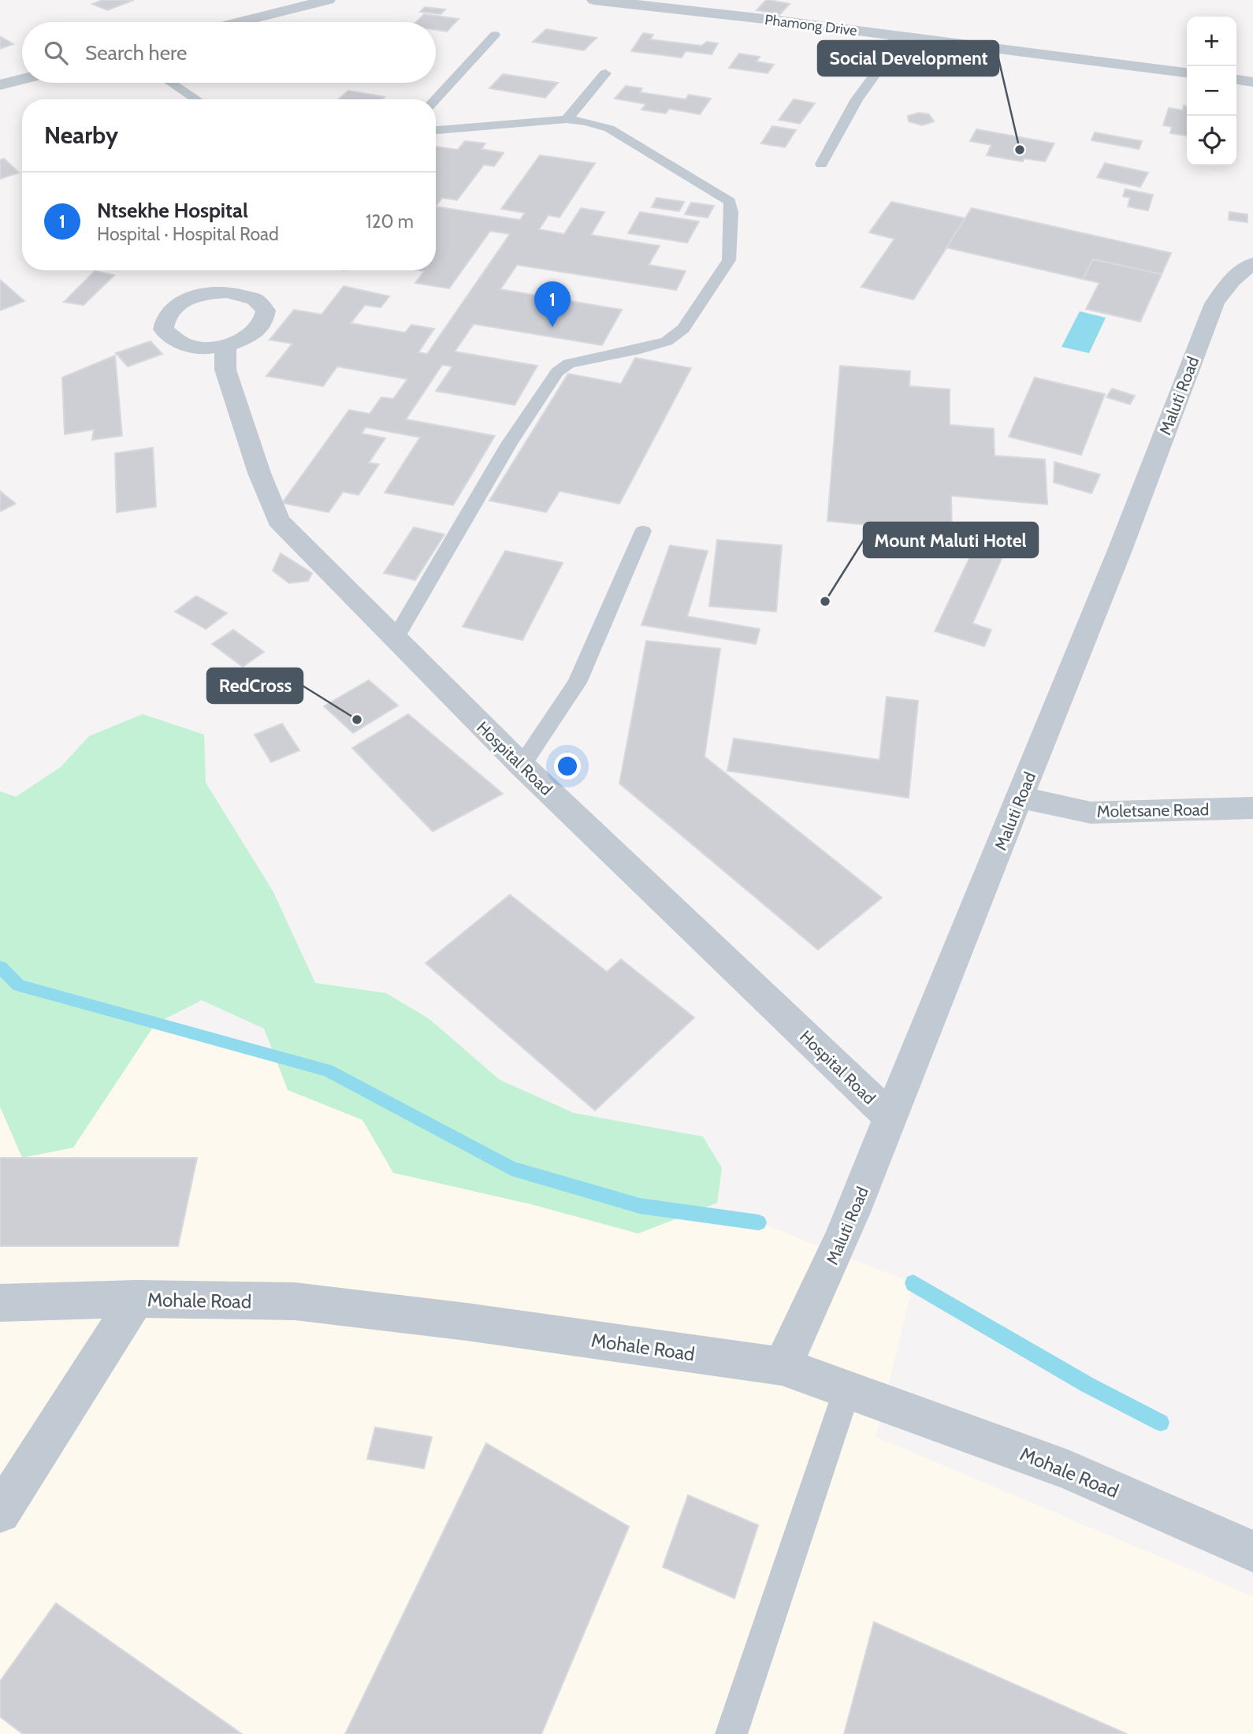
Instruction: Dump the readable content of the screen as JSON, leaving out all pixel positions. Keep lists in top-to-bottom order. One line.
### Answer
{"streets":{"street":["Phamong Drive","Maluti Road","Hospital Road","Moletsane Road","Mohale Road"]},"crossings":[["Maluti Road","Hospital Road"],["Maluti Road","Moletsane Road"],["Maluti Road","Mohale Road"]],"places":["Social Development","Mount Maluti Hotel","RedCross"],"page":{"map_buttons":["+","−"],"search":"Search here","heading":"Nearby","list":[{"mark":"1","name":"Ntsekhe Hospital","note":"Hospital · Hospital Road","value":"120 m"}],"pins":"1"}}
